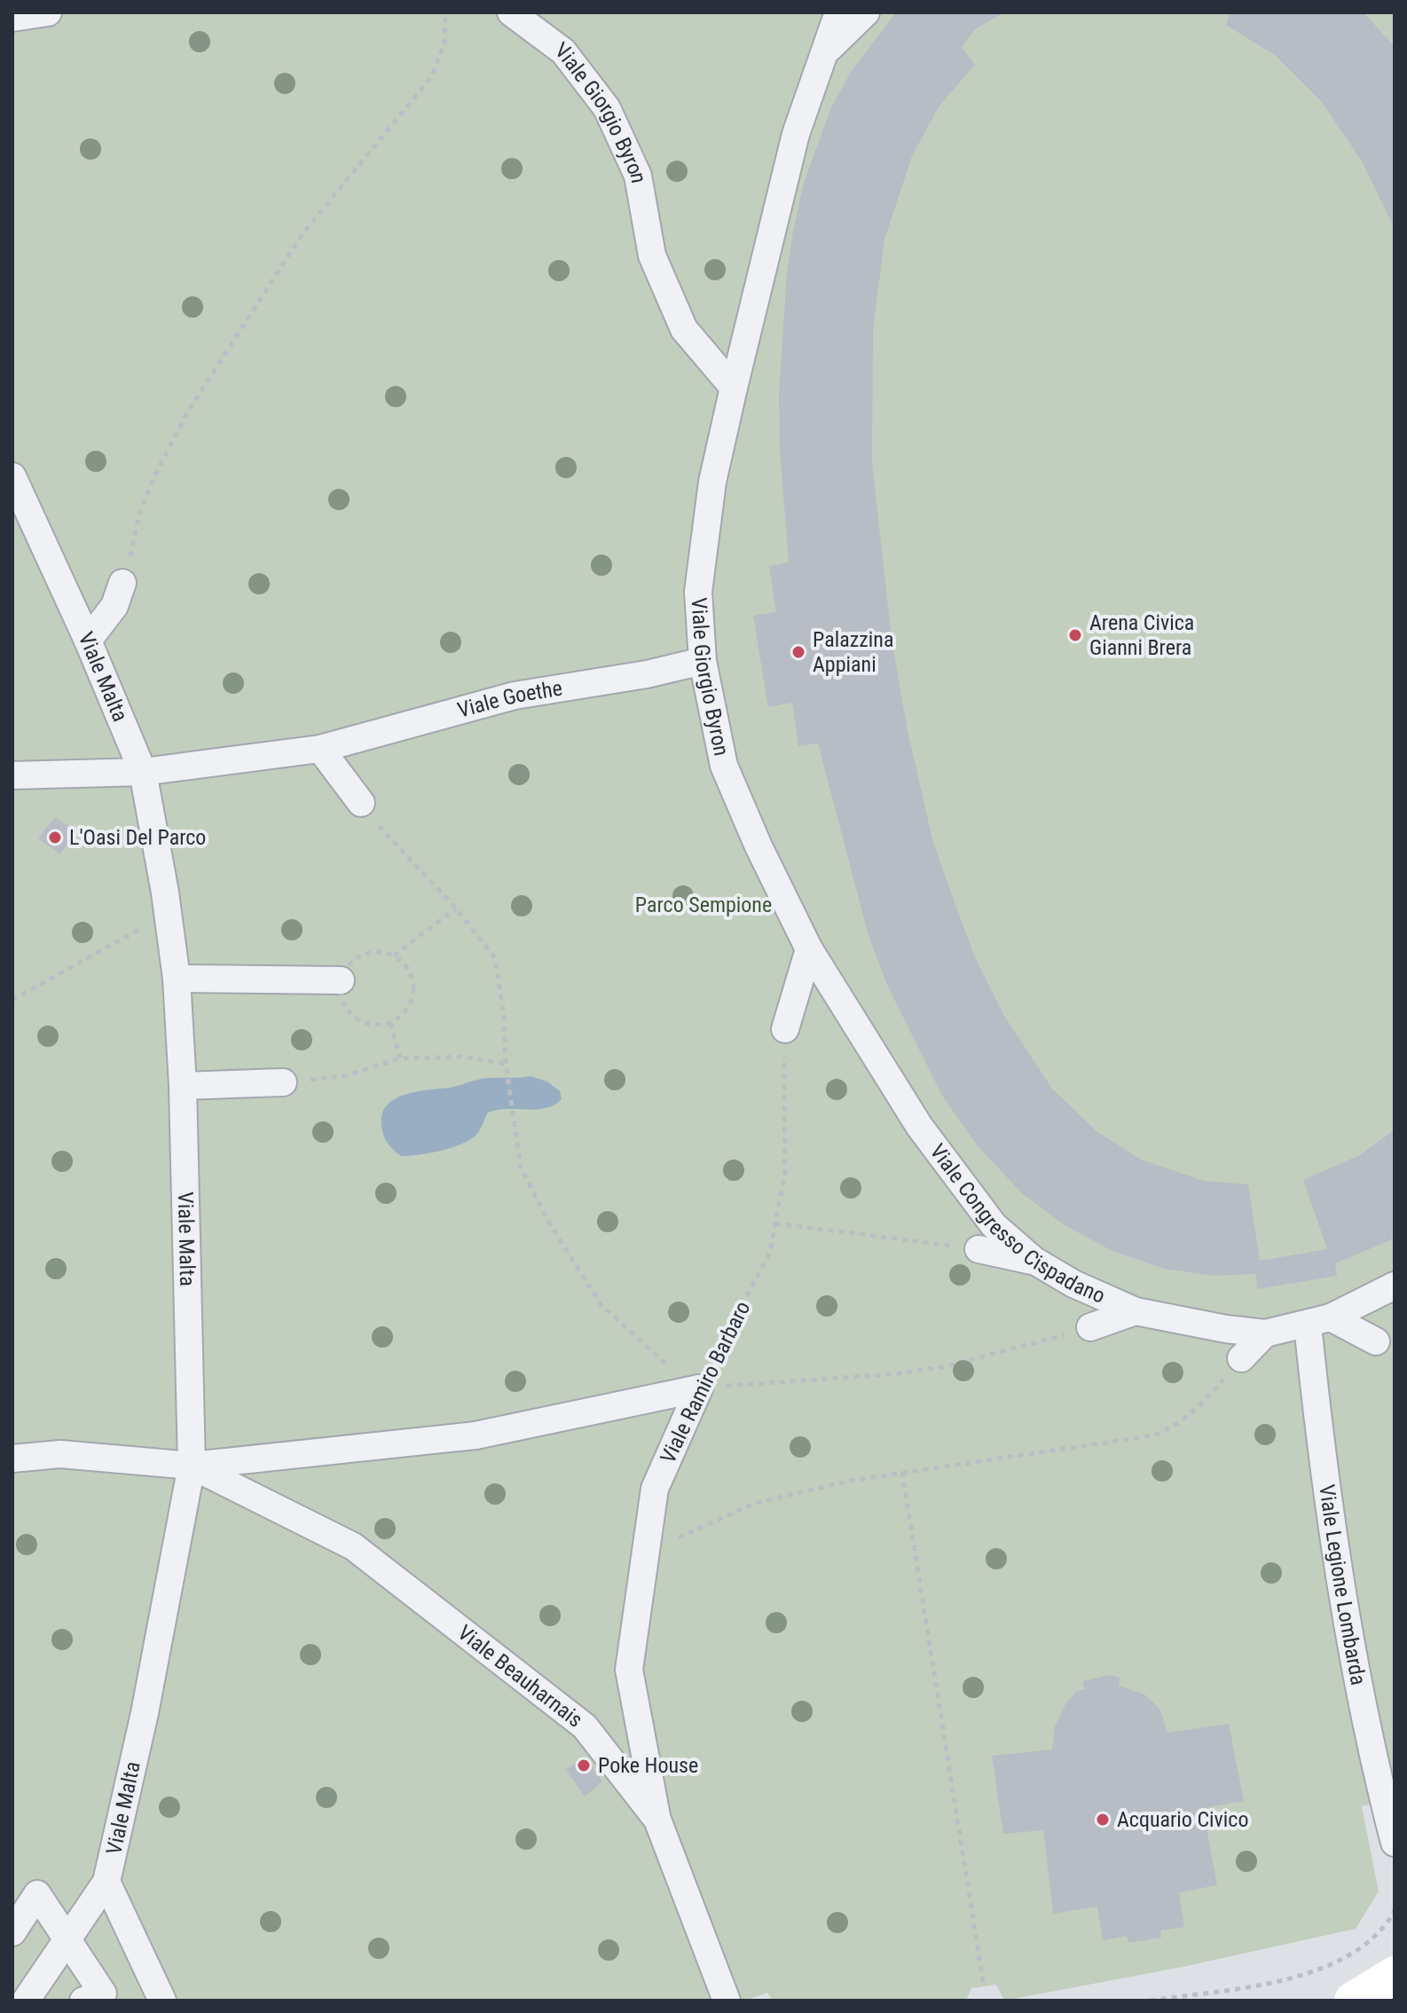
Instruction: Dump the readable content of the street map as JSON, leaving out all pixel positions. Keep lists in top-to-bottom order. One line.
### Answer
{"streets":{"street":["Viale Giorgio Byron","Viale Malta","Viale Goethe","Viale Congresso Cispadano","Viale Ramiro Barbaro","Viale Legione Lombarda","Viale Beauharnais"]},"crossings":[["Viale Giorgio Byron","Viale Goethe"],["Viale Giorgio Byron","Viale Congresso Cispadano"],["Viale Malta","Viale Goethe"],["Viale Malta","Viale Beauharnais"],["Viale Congresso Cispadano","Viale Legione Lombarda"],["Viale Ramiro Barbaro","Viale Beauharnais"]],"parks":["Parco Sempione"],"places":["Arena Civica Gianni Brera","Palazzina Appiani","L'Oasi Del Parco","Poke House","Acquario Civico"]}
